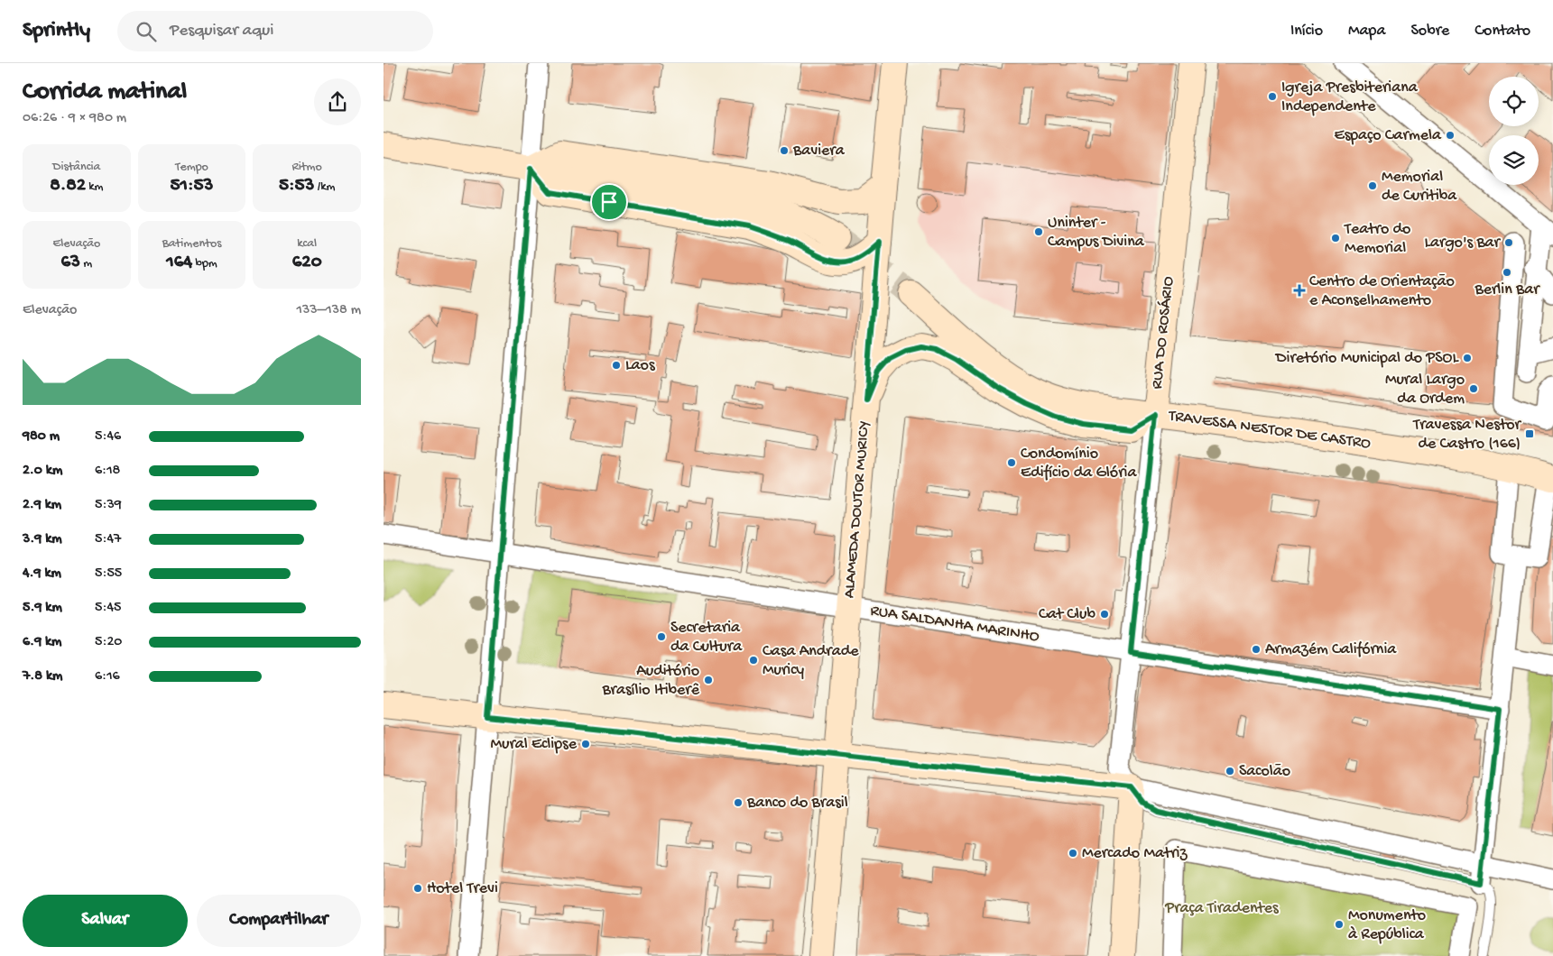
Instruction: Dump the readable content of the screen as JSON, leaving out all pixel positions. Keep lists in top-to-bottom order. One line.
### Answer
{"streets":{"street":["RUA DO ROSÁRIO","TRAVESSA NESTOR DE CASTRO","ALAMEDA DOUTOR MURICY","RUA SALDANHA MARINHO"]},"crossings":[["RUA DO ROSÁRIO","TRAVESSA NESTOR DE CASTRO"],["RUA DO ROSÁRIO","RUA SALDANHA MARINHO"],["ALAMEDA DOUTOR MURICY","RUA SALDANHA MARINHO"]],"parks":["Praça Tiradentes"],"places":{"other":["Igreja Presbiteriana Independente","Espaço Carmela","Baviera","Memorial de Curitiba","Uninter - Campus Divina","Teatro do Memorial","Largo's Bar","Berlin Bar","Diretório Municipal do PSOL","Laos","Mural Largo da Ordem","Condomínio Edifício da Glória","Cat Club","Secretaria da Cultura","Armazém Califórnia","Casa Andrade Muricy","Auditório Brasílio Itiberê","Mural Eclipse","Sacolão","Banco do Brasil","Mercado Matriz","Hotel Trevi","Monumento à República"],"health":["Centro de Orientação e Aconselhamento"],"transit":["Travessa Nestor de Castro (166)"]},"page":{"header":"Sprintly","search":"Pesquisar aqui","nav":["Início","Mapa","Sobre","Contato"],"heading":["Corrida matinal","06:26 · 9 × 980 m"],"stats":[["Distância","8.82 km"],["Tempo","51:53"],["Ritmo","5:53 /km"],["Elevação","63 m"],["Batimentos","164 bpm"],["kcal","620"]],"chart":["Elevação","133–138 m"],"list":[{"name":"980 m","note":"5:46"},{"name":"2.0 km","note":"6:18"},{"name":"2.9 km","note":"5:39"},{"name":"3.9 km","note":"5:47"},{"name":"4.9 km","note":"5:55"},{"name":"5.9 km","note":"5:45"},{"name":"6.9 km","note":"5:20"},{"name":"7.8 km","note":"6:16"}],"buttons":["Salvar","Compartilhar"]}}
